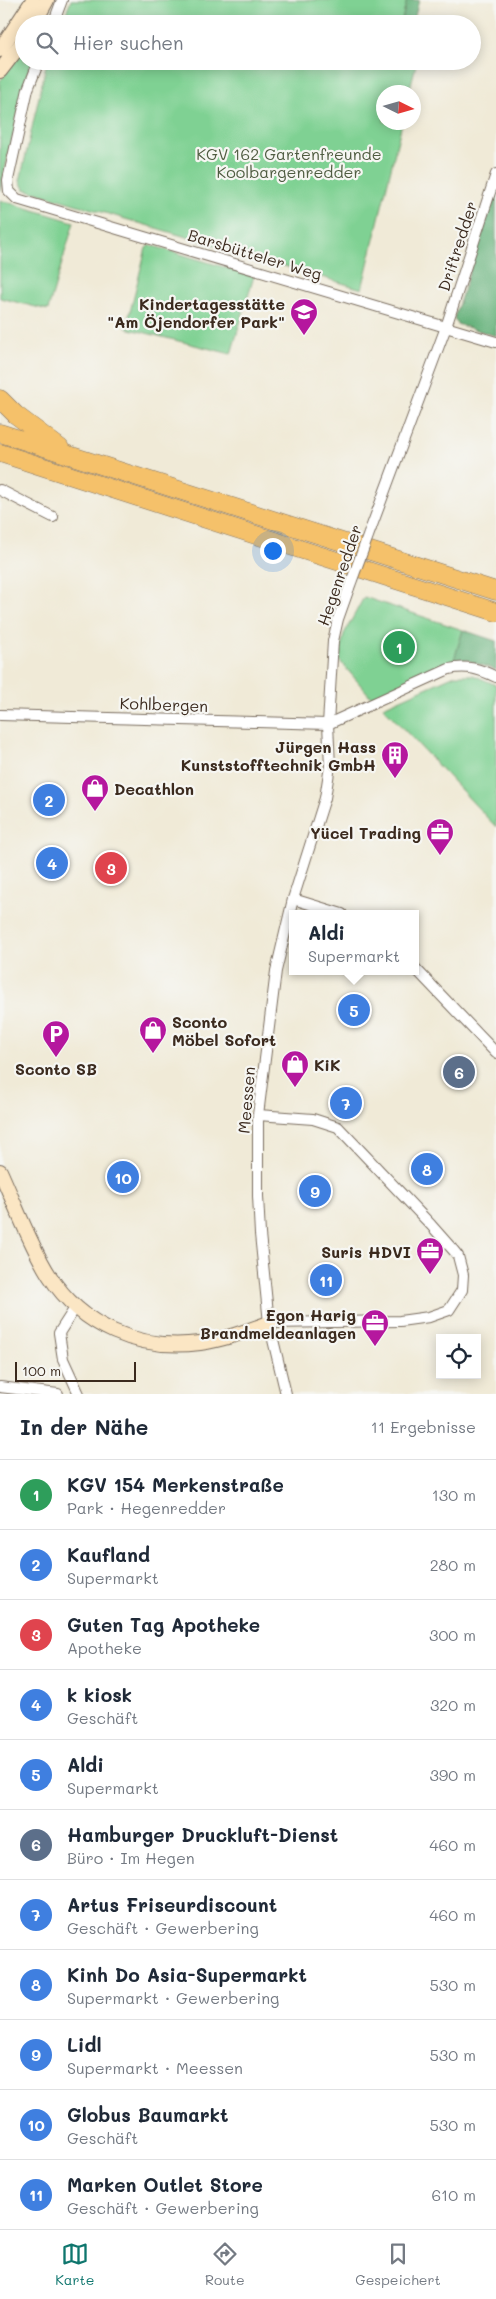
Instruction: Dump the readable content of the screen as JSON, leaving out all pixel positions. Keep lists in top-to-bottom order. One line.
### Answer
{"streets":{"street":["Driftredder","Barsbütteler Weg","Hegenredder","Kohlbergen","Meessen"]},"crossings":[["Driftredder","Barsbütteler Weg"],["Driftredder","Hegenredder"],["Barsbütteler Weg","Hegenredder"],["Hegenredder","Kohlbergen"],["Hegenredder","Meessen"],["Kohlbergen","Meessen"]],"parks":["KGV 162 Gartenfreunde Koolbargenredder"],"places":{"school or university":["Kindertagesstätte \"Am Öjendorfer Park\""],"building":["Jürgen Hass Kunststofftechnik GmbH"],"shop":["Decathlon","Sconto Möbel Sofort","KiK"],"office":["Yücel Trading","Suris HDVI","Egon Harig Brandmeldeanlagen"],"parking":["Sconto SB"]},"scale_bar":"100 m","north":"right","page":{"search":"Hier suchen","pins":["1","2","4","3","5","6","7","8","10","9","11"],"popup":["Aldi","Supermarkt"],"scale":"100 m","heading":["In der Nähe","11 Ergebnisse"],"list":[{"mark":"1","name":"KGV 154 Merkenstraße","note":"Park · Hegenredder","value":"130 m"},{"mark":"2","name":"Kaufland","note":"Supermarkt","value":"280 m"},{"mark":"3","name":"Guten Tag Apotheke","note":"Apotheke","value":"300 m"},{"mark":"4","name":"k kiosk","note":"Geschäft","value":"320 m"},{"mark":"5","name":"Aldi","note":"Supermarkt","value":"390 m"},{"mark":"6","name":"Hamburger Druckluft-Dienst","note":"Büro · Im Hegen","value":"460 m"},{"mark":"7","name":"Artus Friseurdiscount","note":"Geschäft · Gewerbering","value":"460 m"},{"mark":"8","name":"Kinh Do Asia-Supermarkt","note":"Supermarkt · Gewerbering","value":"530 m"},{"mark":"9","name":"Lidl","note":"Supermarkt · Meessen","value":"530 m"},{"mark":"10","name":"Globus Baumarkt","note":"Geschäft","value":"530 m"},{"mark":"11","name":"Marken Outlet Store","note":"Geschäft · Gewerbering","value":"610 m"}],"nav":["Karte","Route","Gespeichert"]}}
